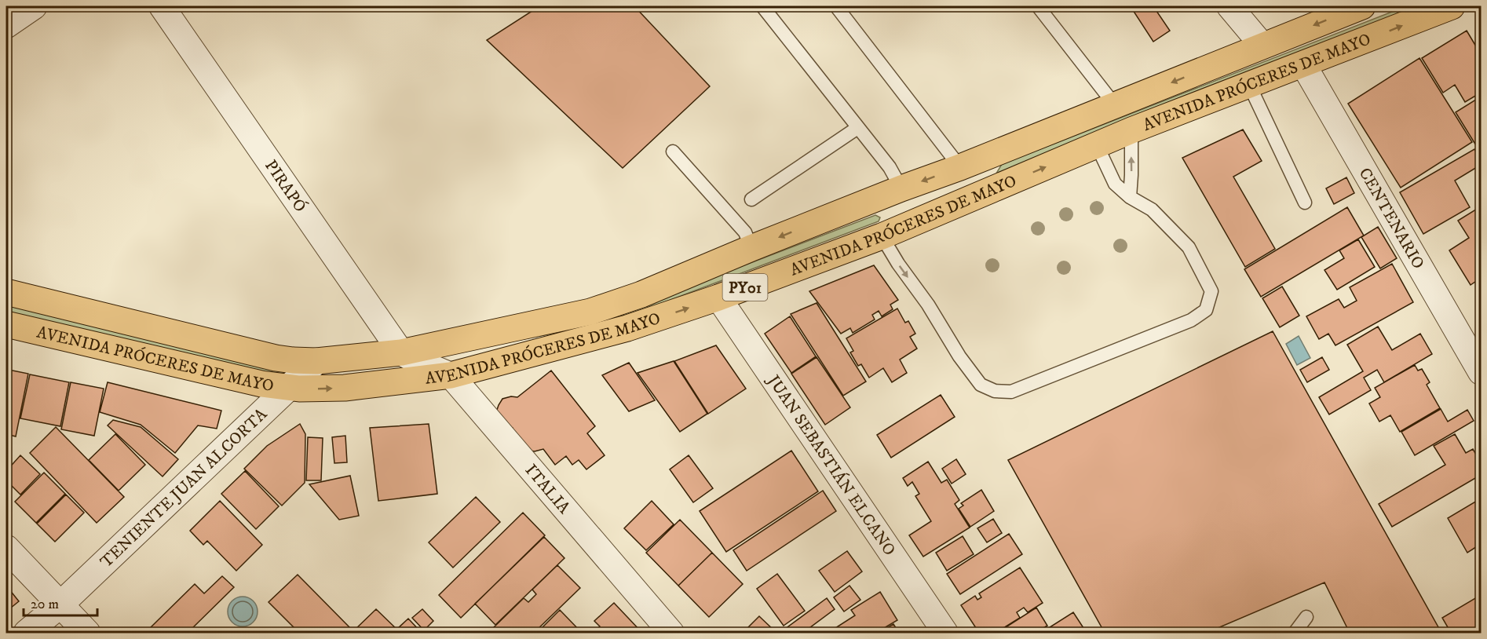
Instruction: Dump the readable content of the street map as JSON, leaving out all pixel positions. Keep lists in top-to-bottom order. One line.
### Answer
{"streets":{"highway":["AVENIDA PRÓCERES DE MAYO","PY01"],"street":["PIRAPÓ","CENTENARIO","JUAN SEBASTIÁN ELCANO","TENIENTE JUAN ALCORTA","ITALIA"]},"crossings":[["AVENIDA PRÓCERES DE MAYO","PIRAPÓ"],["AVENIDA PRÓCERES DE MAYO","CENTENARIO"],["AVENIDA PRÓCERES DE MAYO","JUAN SEBASTIÁN ELCANO"],["AVENIDA PRÓCERES DE MAYO","TENIENTE JUAN ALCORTA"],["AVENIDA PRÓCERES DE MAYO","ITALIA"],["PIRAPÓ","ITALIA"]],"scale_bar":"20 m"}
